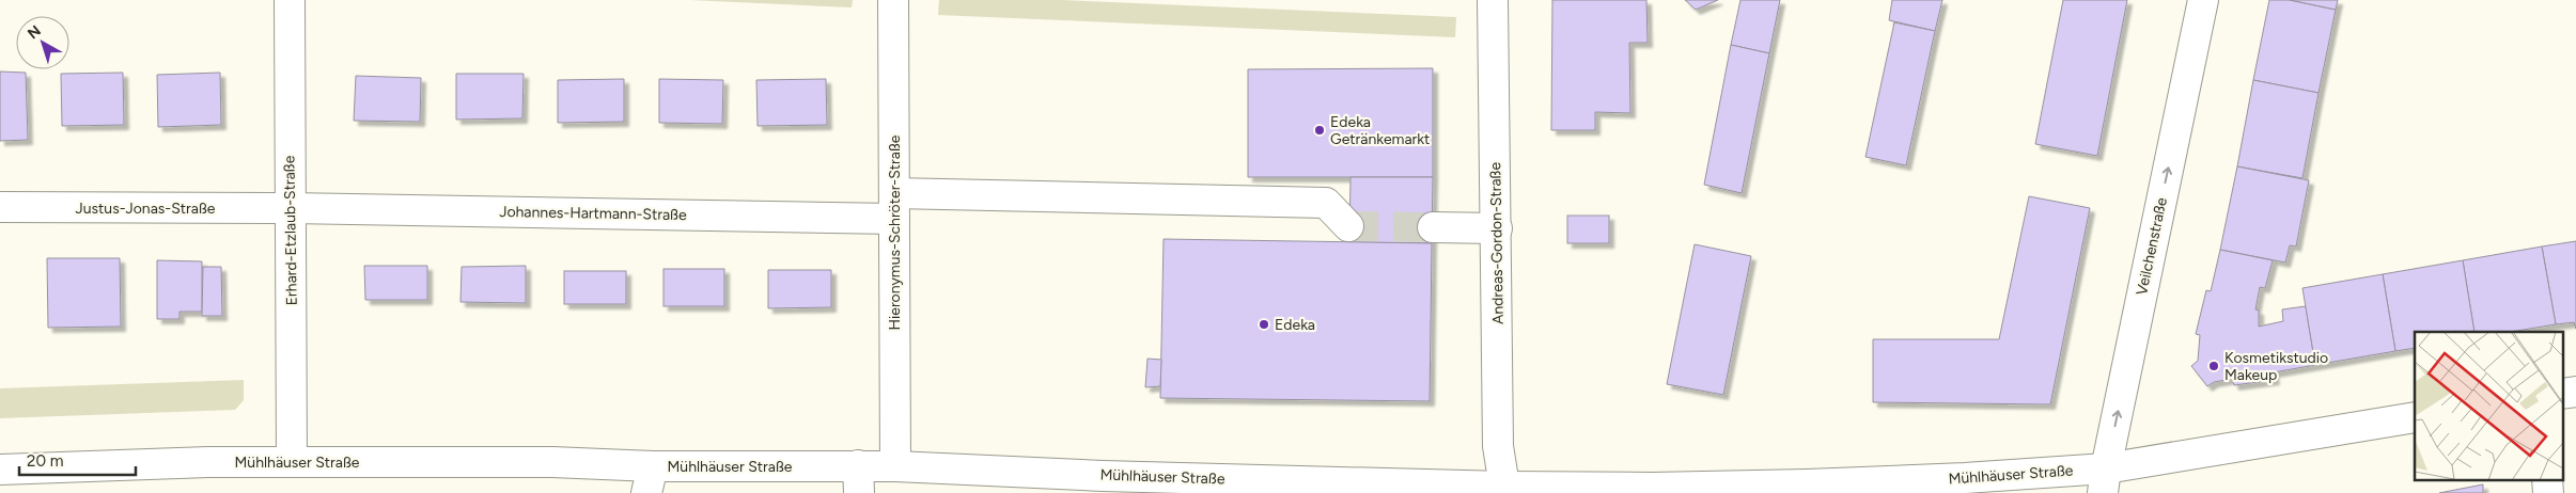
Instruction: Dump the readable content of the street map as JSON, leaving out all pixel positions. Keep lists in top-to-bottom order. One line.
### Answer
{"streets":{"street":["Justus-Jonas-Straße","Johannes-Hartmann-Straße","Erhard-Etzlaub-Straße","Hieronymus-Schröter-Straße","Andreas-Gordon-Straße","Veilchenstraße","Mühlhäuser Straße"]},"crossings":[["Justus-Jonas-Straße","Johannes-Hartmann-Straße"],["Justus-Jonas-Straße","Erhard-Etzlaub-Straße"],["Johannes-Hartmann-Straße","Erhard-Etzlaub-Straße"],["Johannes-Hartmann-Straße","Hieronymus-Schröter-Straße"],["Erhard-Etzlaub-Straße","Mühlhäuser Straße"],["Hieronymus-Schröter-Straße","Mühlhäuser Straße"],["Andreas-Gordon-Straße","Mühlhäuser Straße"],["Veilchenstraße","Mühlhäuser Straße"]],"one_way":["Veilchenstraße"],"places":["Edeka Getränkemarkt","Edeka","Kosmetikstudio Makeup"],"scale_bar":"20 m","north":"top left"}
